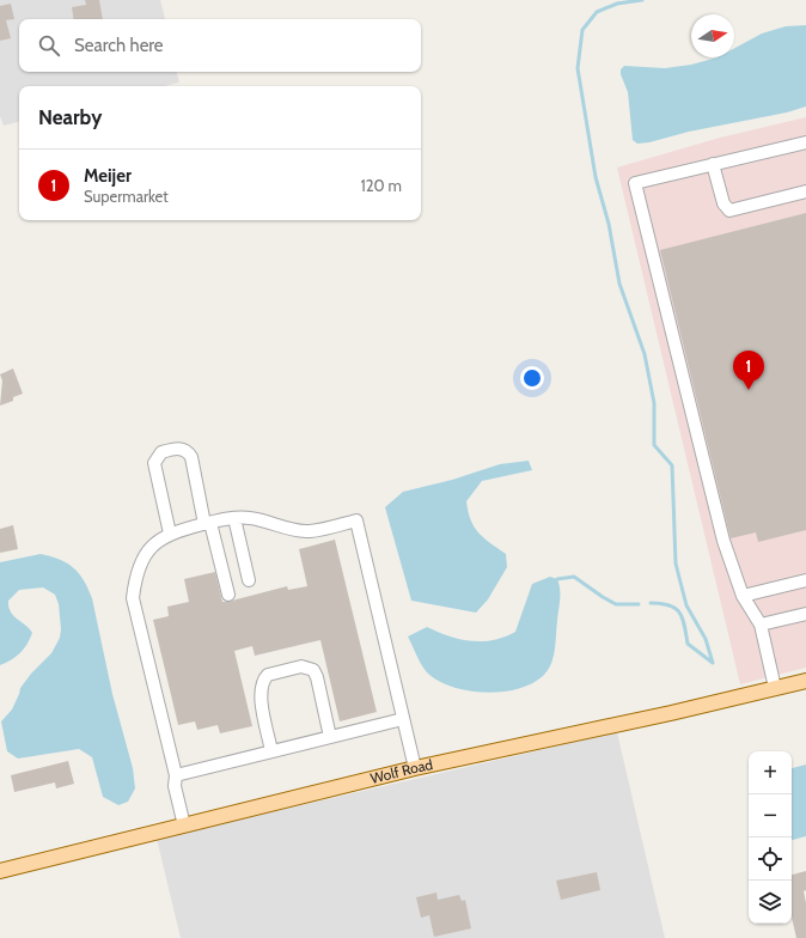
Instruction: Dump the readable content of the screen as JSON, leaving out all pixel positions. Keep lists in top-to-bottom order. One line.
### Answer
{"streets":{"main road":["Wolf Road"]},"north":"right","page":{"search":"Search here","heading":"Nearby","list":[{"mark":"1","name":"Meijer","note":"Supermarket","value":"120 m"}],"pins":"1","map_buttons":["+","−"]}}
